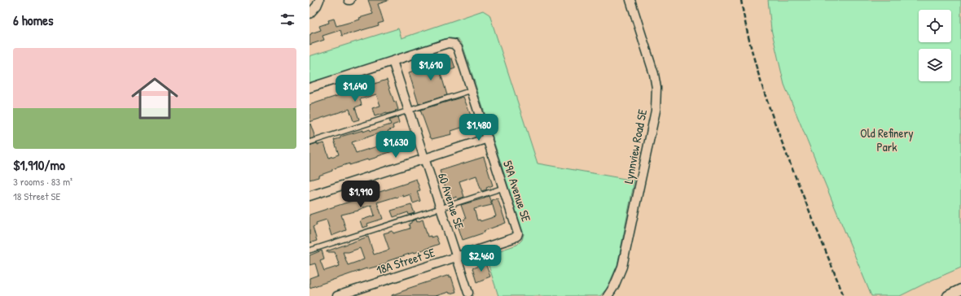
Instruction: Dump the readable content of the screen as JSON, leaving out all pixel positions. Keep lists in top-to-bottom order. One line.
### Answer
{"streets":{"street":["Lynnview Road SE","59A Avenue SE","60 Avenue SE","18A Street SE"]},"crossings":[["59A Avenue SE","60 Avenue SE"],["59A Avenue SE","18A Street SE"],["60 Avenue SE","18A Street SE"]],"parks":["Old Refinery Park"],"page":{"heading":"6 homes","list":[{"name":"$1,910/mo","note":"3 rooms · 83 m² · 18 Street SE"}],"price":["$1,610","$1,640","$1,480","$1,630","$1,910","$2,460"]}}
